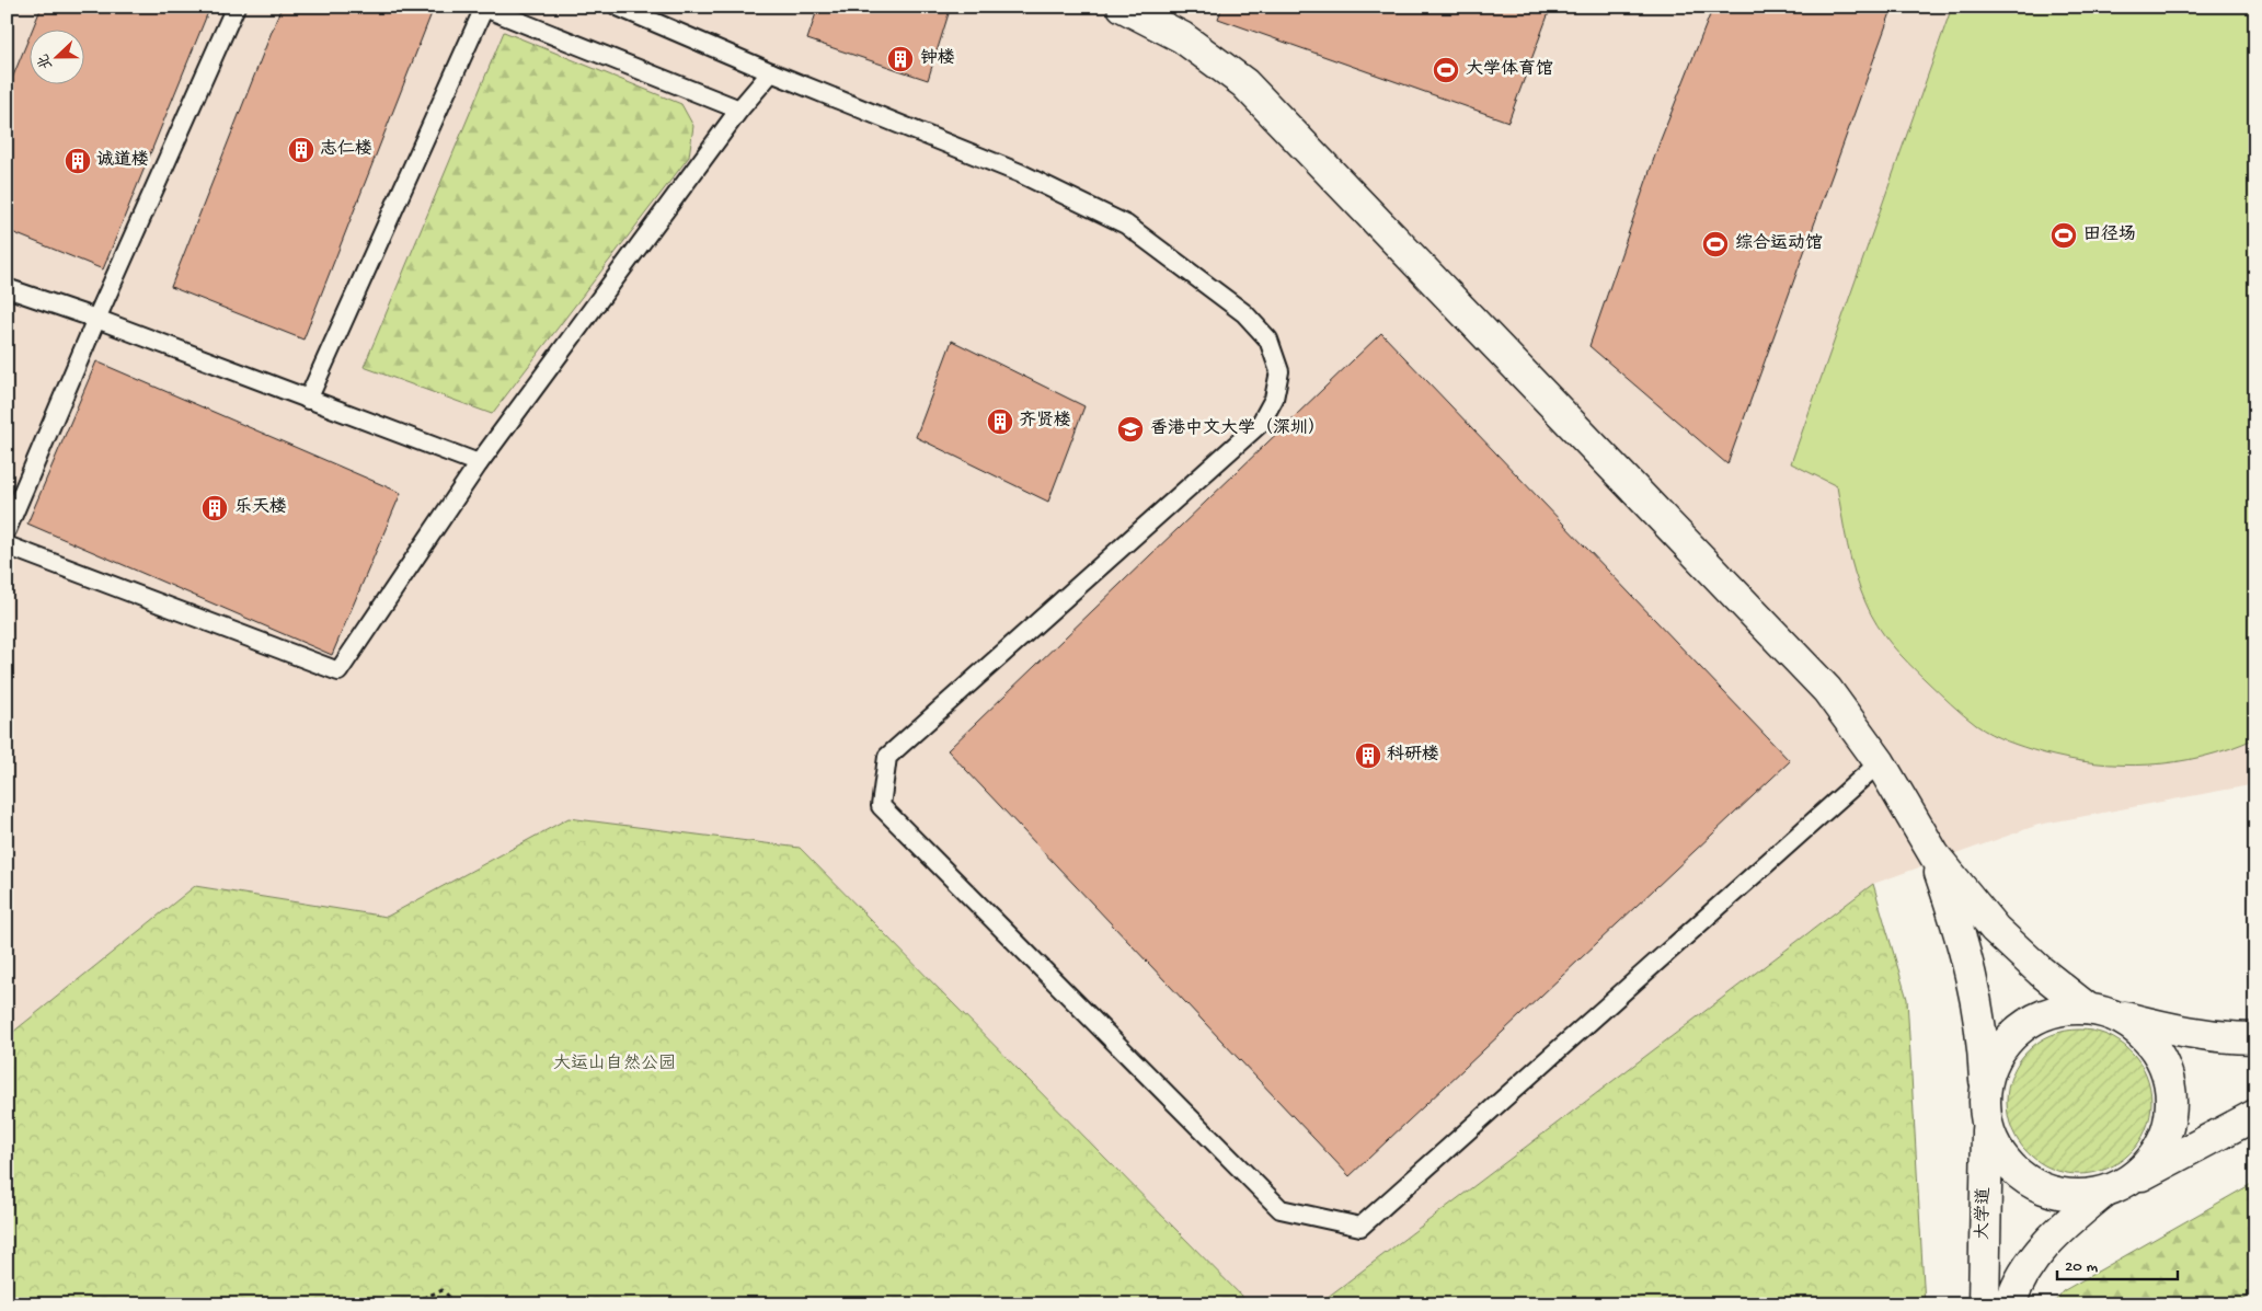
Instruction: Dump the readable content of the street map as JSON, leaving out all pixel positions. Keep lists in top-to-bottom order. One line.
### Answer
{"streets":{"street":["大学道"]},"parks":["大运山自然公园"],"places":{"building":["钟楼","志仁楼","诚道楼","齐贤楼","乐天楼","科研楼"],"sports":["大学体育馆","田径场","综合运动馆"],"school or university":["香港中文大学（深圳）"]},"scale_bar":"20 m","north":"left"}
